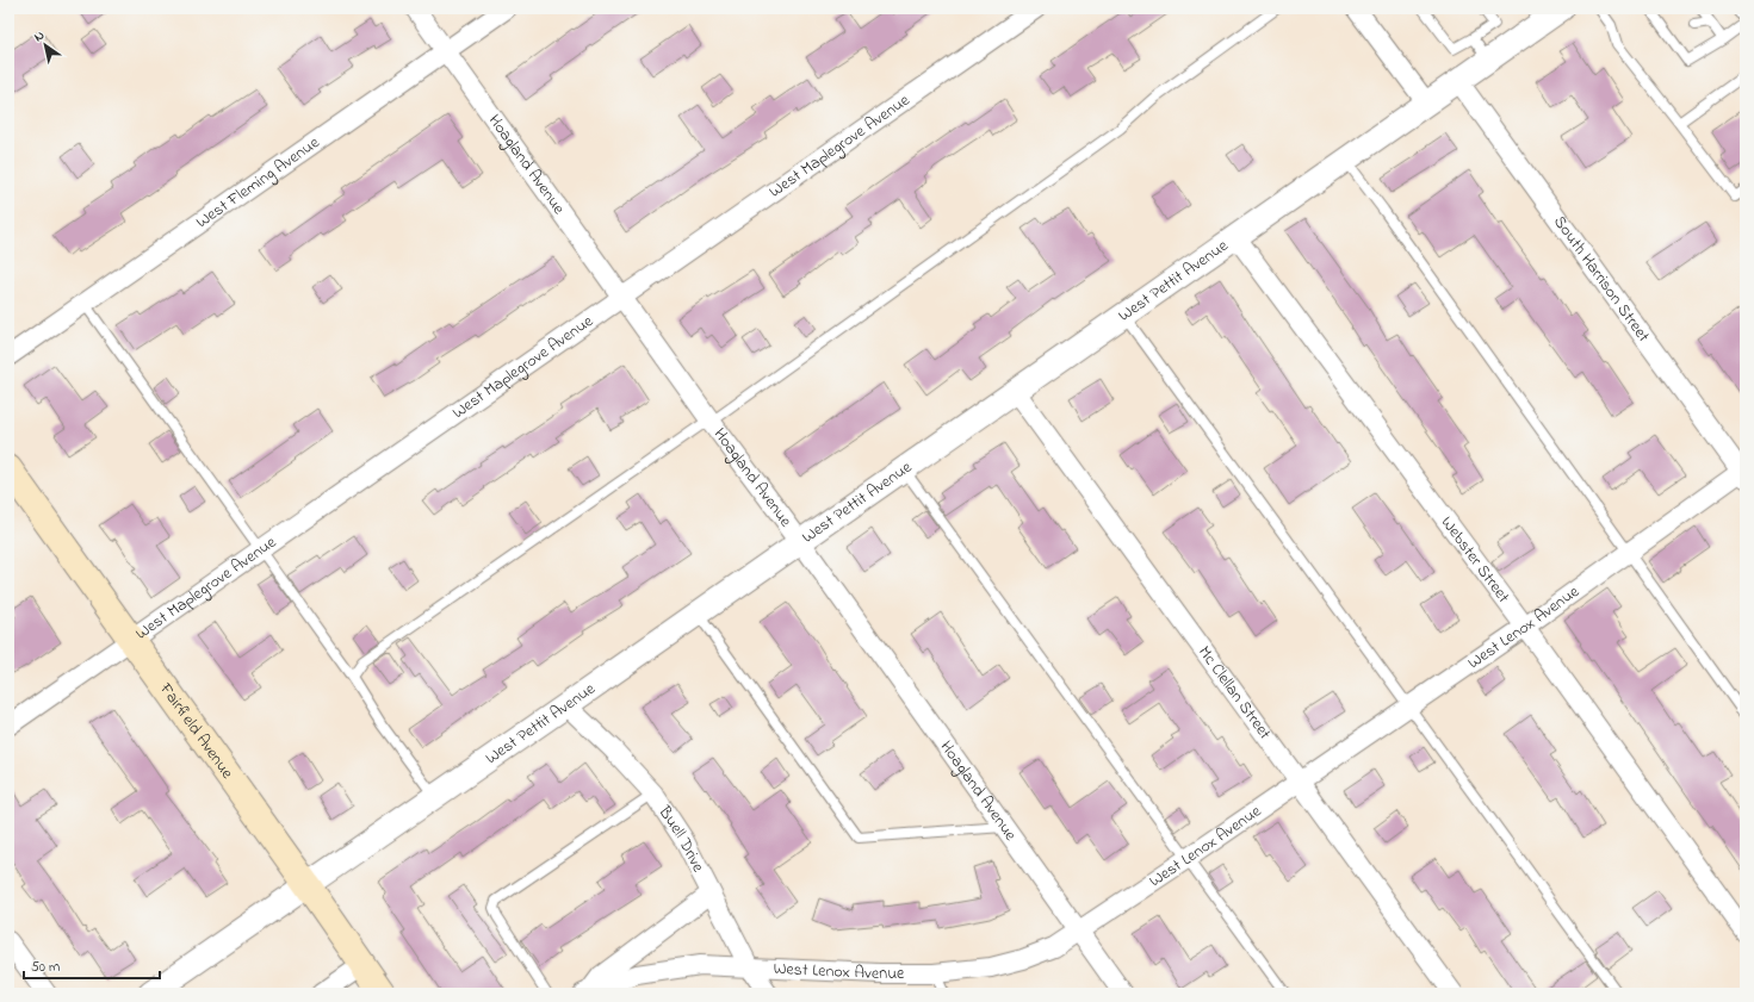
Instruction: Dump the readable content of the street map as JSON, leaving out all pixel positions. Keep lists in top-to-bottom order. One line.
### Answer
{"streets":{"main road":["Fairfield Avenue"],"street":["West Maplegrove Avenue","Hoagland Avenue","West Fleming Avenue","South Harrison Street","West Pettit Avenue","Webster Street","West Lenox Avenue","Mc Clellan Street","Buell Drive"]},"crossings":[["West Maplegrove Avenue","Hoagland Avenue"],["West Maplegrove Avenue","Fairfield Avenue"],["Hoagland Avenue","West Fleming Avenue"],["Hoagland Avenue","West Pettit Avenue"],["Hoagland Avenue","West Lenox Avenue"],["South Harrison Street","West Pettit Avenue"],["South Harrison Street","West Lenox Avenue"],["West Pettit Avenue","Webster Street"],["West Pettit Avenue","Mc Clellan Street"],["West Pettit Avenue","Fairfield Avenue"],["West Pettit Avenue","Buell Drive"],["Webster Street","West Lenox Avenue"],["West Lenox Avenue","Mc Clellan Street"],["West Lenox Avenue","Buell Drive"]],"scale_bar":"50 m","north":"top left"}
